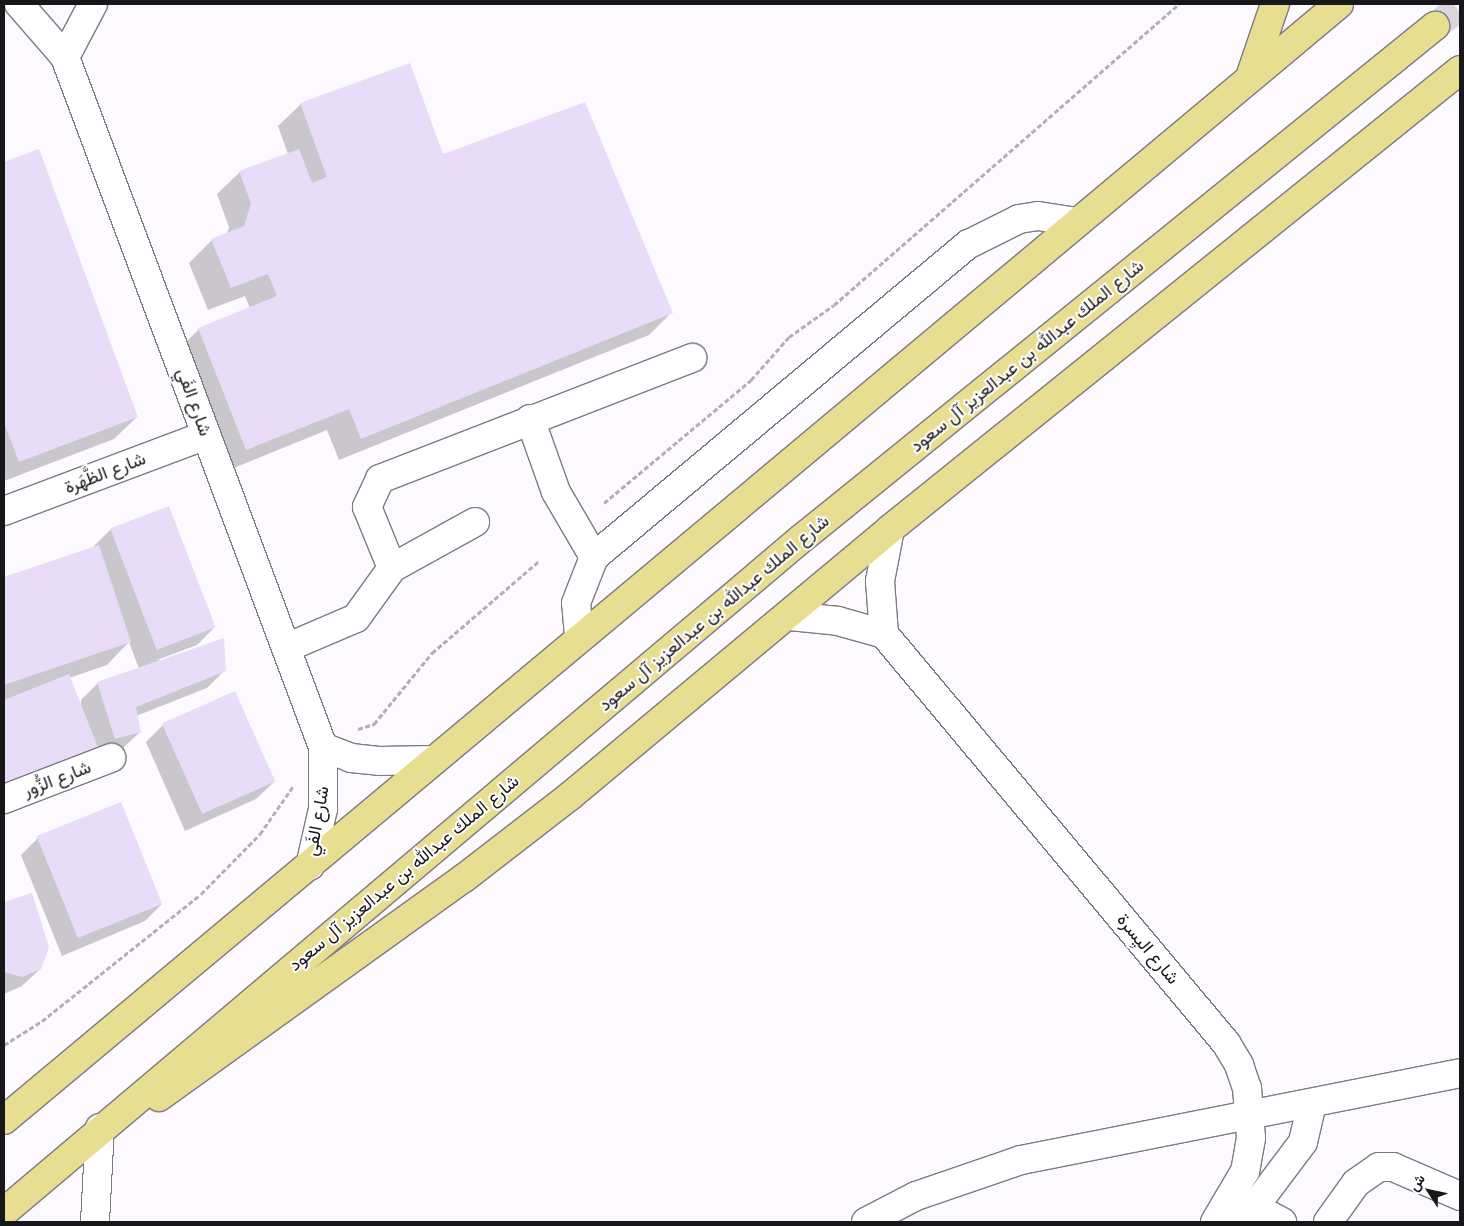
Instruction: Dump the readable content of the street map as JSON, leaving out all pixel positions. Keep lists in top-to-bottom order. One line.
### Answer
{"streets":{"main road":["شارع الملك عبدالله بن عبدالعزيز آل سعود"],"street":["شارع الفَي","شارع الظَّهَرة","شارع الزُّور","شارع اليِسرة"]},"crossings":[["شارع الفَي","شارع الظَّهَرة"]],"north":"top left"}
